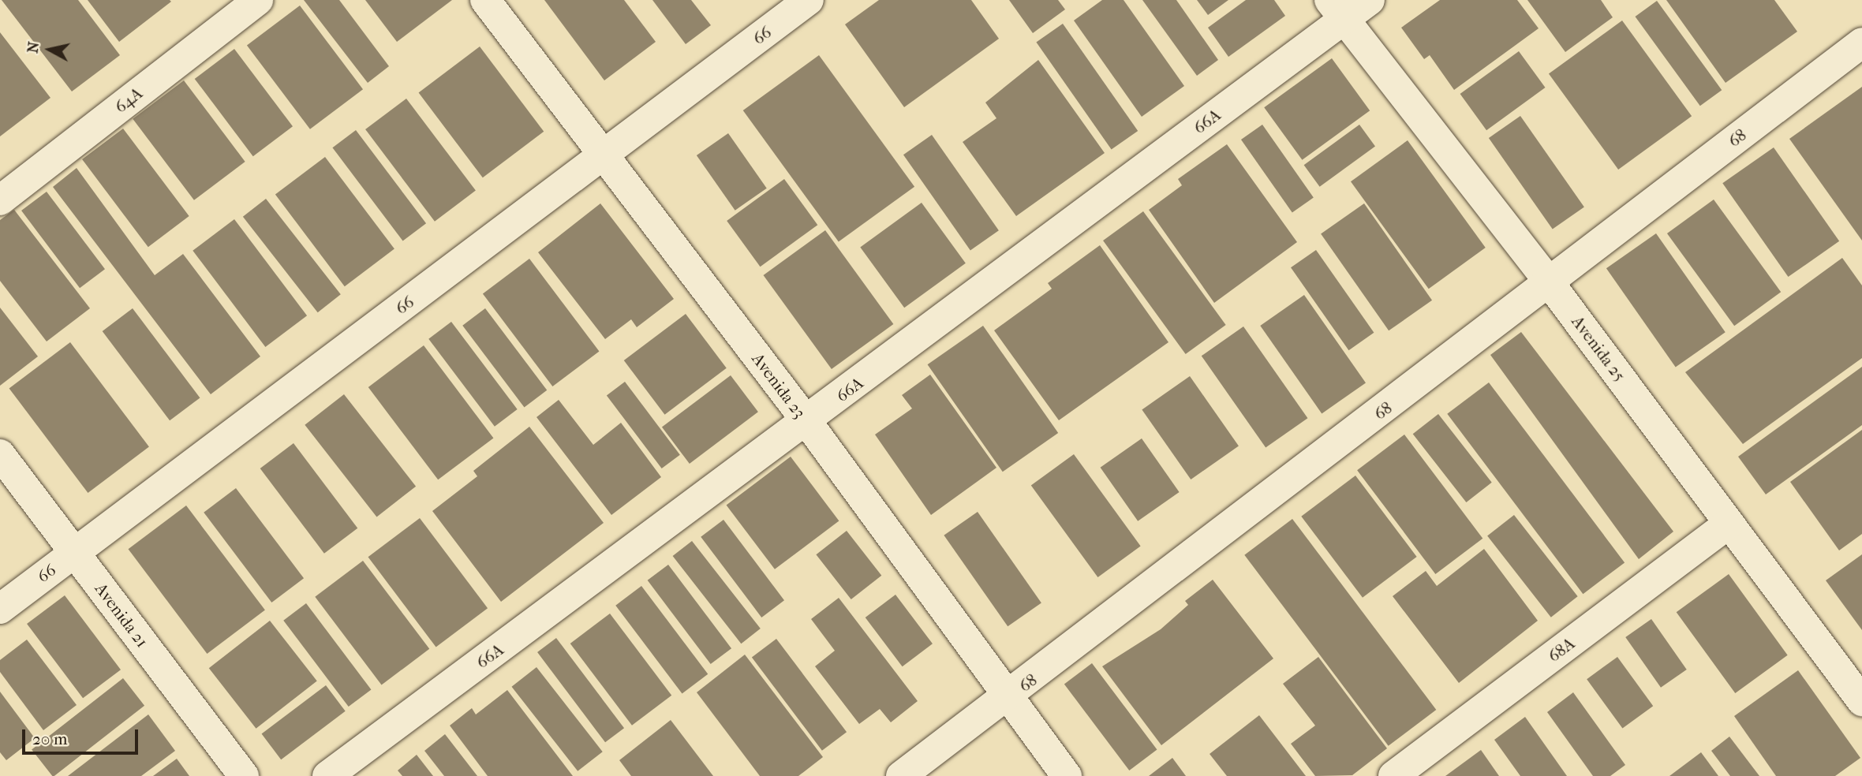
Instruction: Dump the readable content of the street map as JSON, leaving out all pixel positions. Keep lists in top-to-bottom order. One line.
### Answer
{"streets":{"street":["66","64A","66A","68","Avenida 25","Avenida 23","Avenida 21","68A"]},"crossings":[["66","Avenida 23"],["66","Avenida 21"],["66A","Avenida 25"],["66A","Avenida 23"],["68","Avenida 25"],["68","Avenida 23"],["Avenida 25","68A"]],"scale_bar":"20 m","north":"left"}
